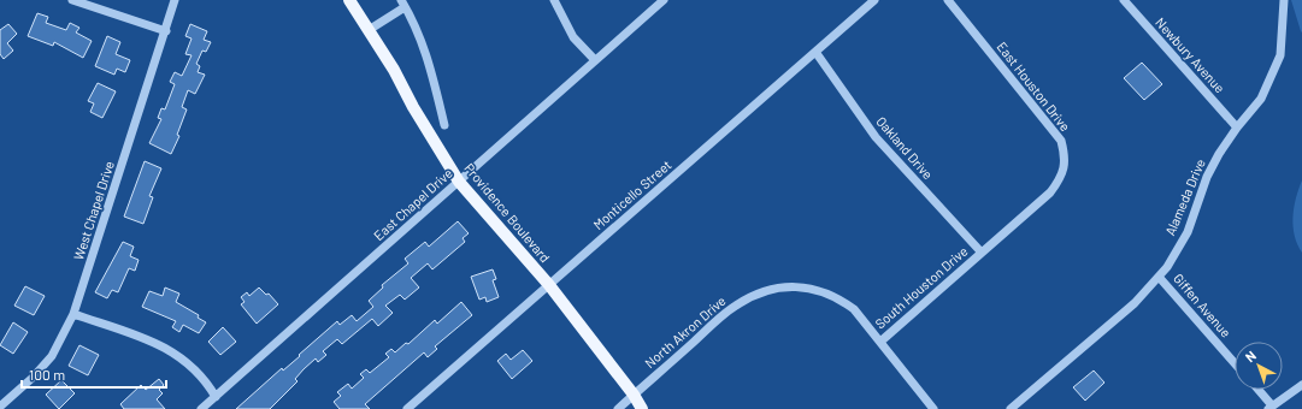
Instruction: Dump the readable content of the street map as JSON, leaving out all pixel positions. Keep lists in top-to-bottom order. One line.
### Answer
{"streets":{"main road":["Providence Boulevard"],"street":["Newbury Avenue","East Houston Drive","Oakland Drive","Monticello Street","Alameda Drive","East Chapel Drive","West Chapel Drive","South Houston Drive","Giffen Avenue","North Akron Drive"]},"crossings":[["Newbury Avenue","Alameda Drive"],["East Houston Drive","Oakland Drive"],["East Houston Drive","South Houston Drive"],["Oakland Drive","Monticello Street"],["Oakland Drive","South Houston Drive"],["Monticello Street","Providence Boulevard"],["Alameda Drive","Giffen Avenue"],["East Chapel Drive","Providence Boulevard"],["Providence Boulevard","North Akron Drive"],["South Houston Drive","North Akron Drive"]],"scale_bar":"100 m","north":"top left"}
